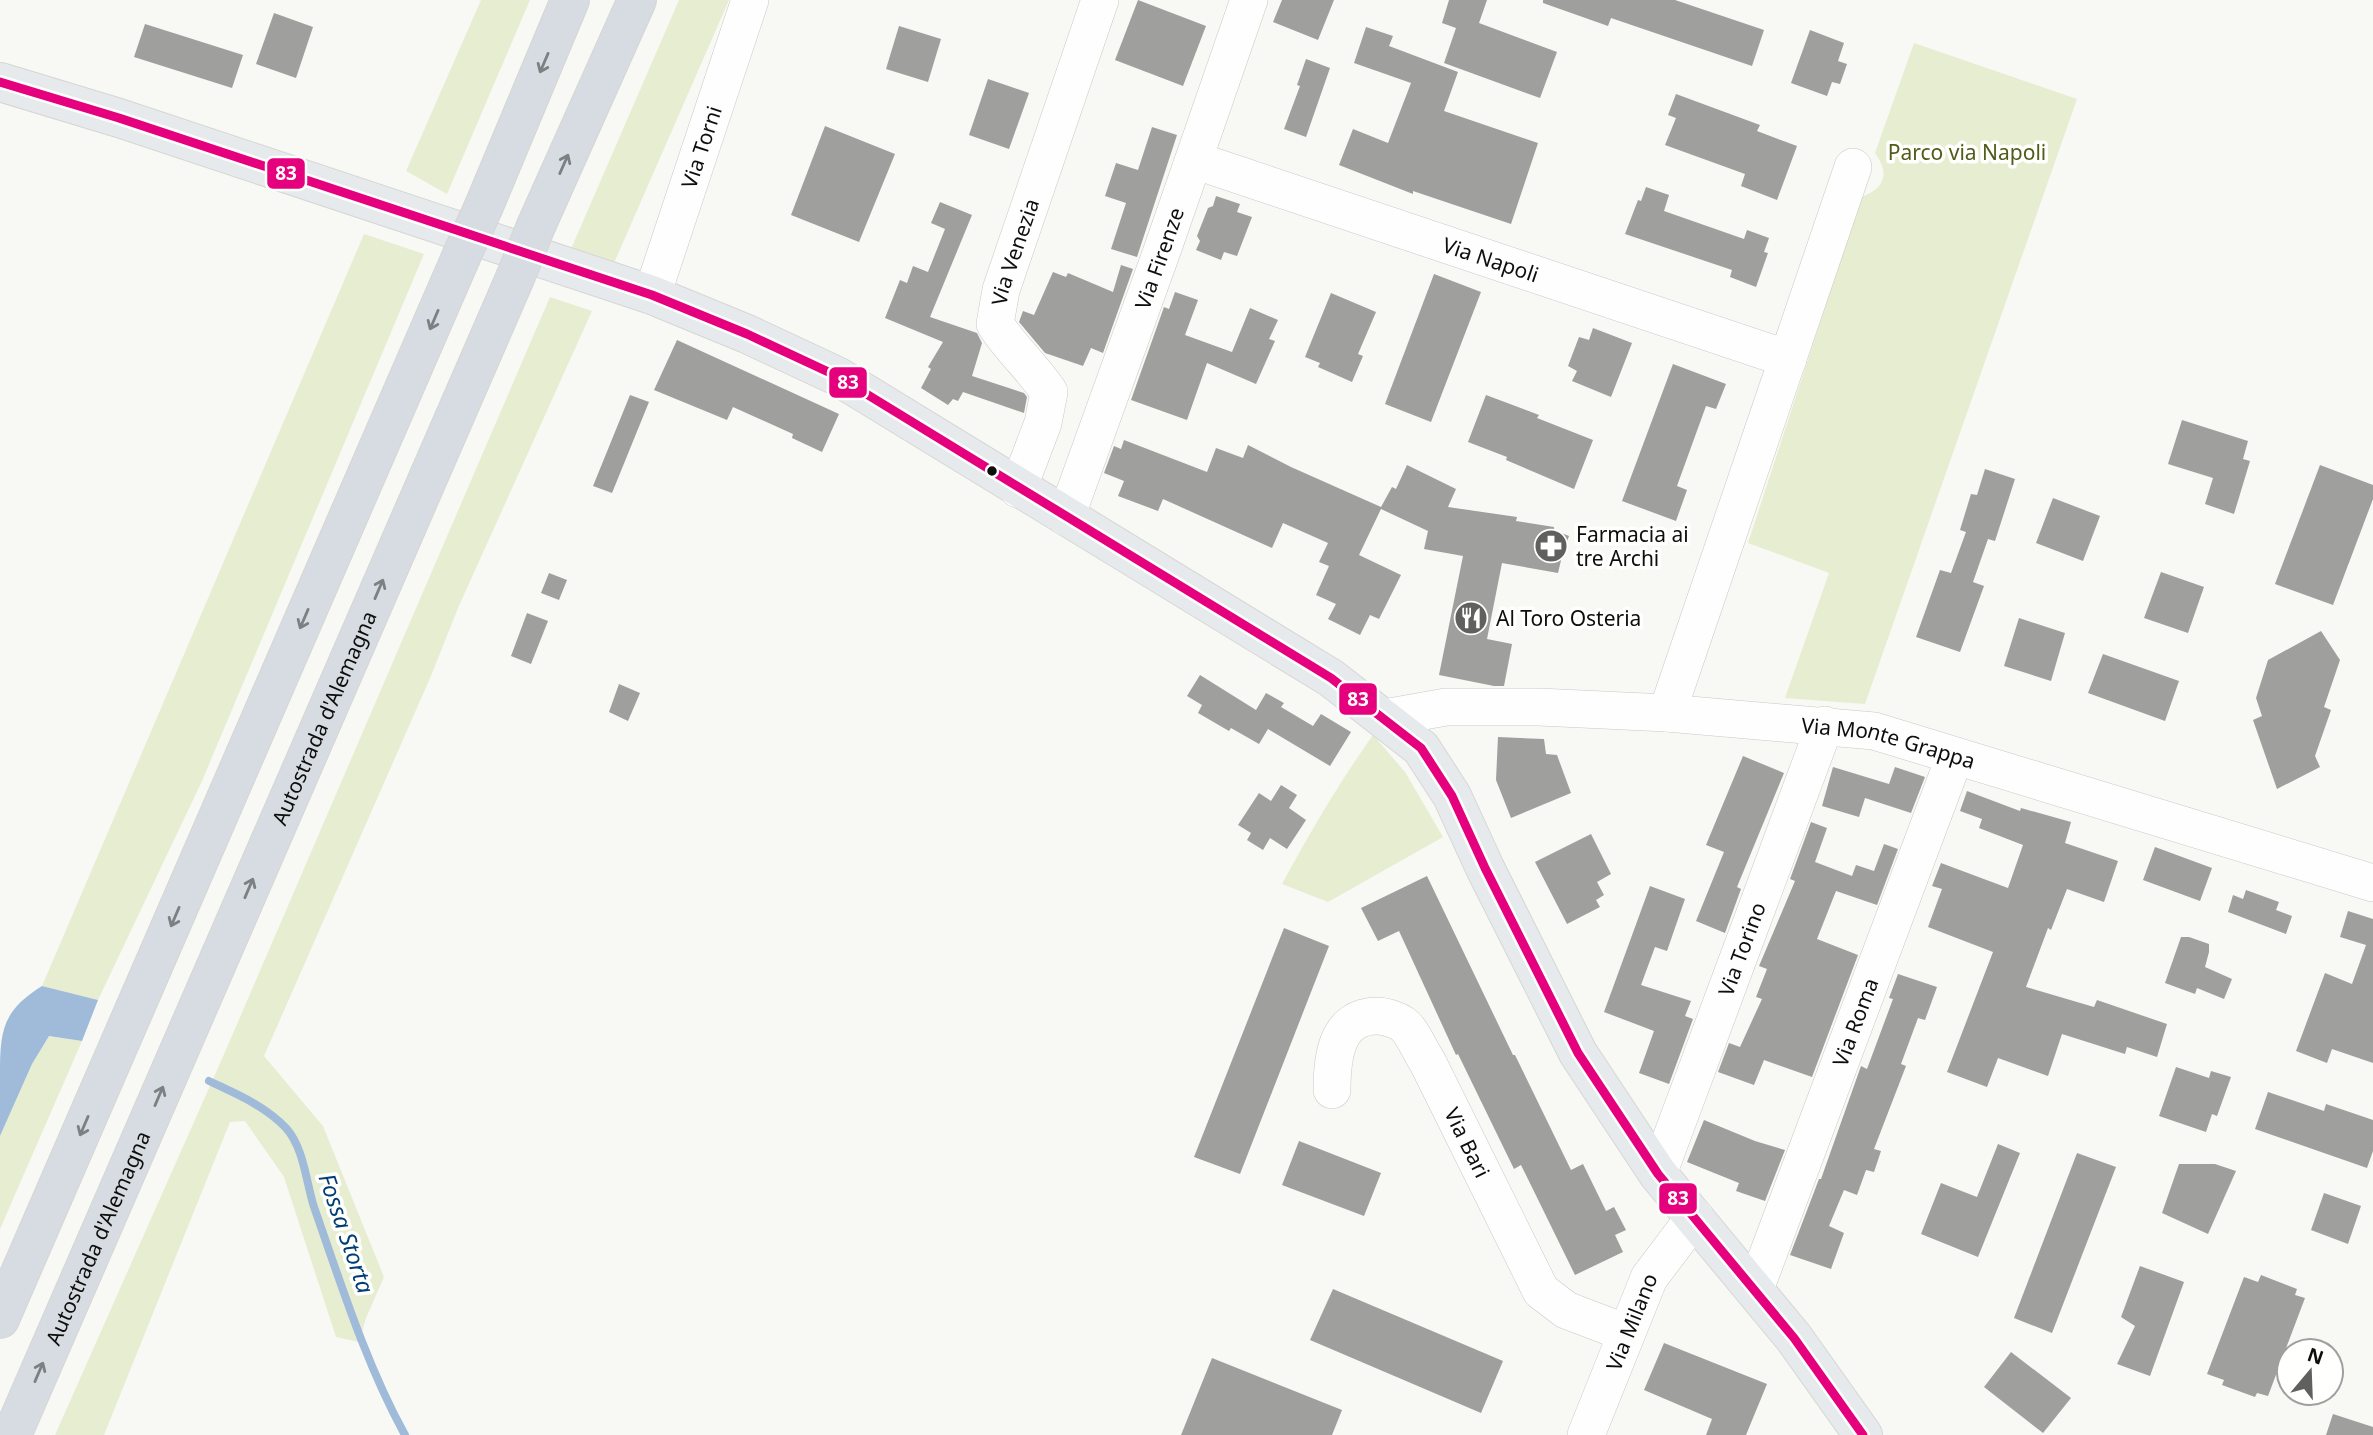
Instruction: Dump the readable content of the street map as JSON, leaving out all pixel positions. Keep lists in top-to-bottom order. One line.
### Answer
{"streets":{"highway":["Autostrada d'Alemagna"],"street":["Via Torni","Via Venezia","Via Firenze","Via Napoli","Via Monte Grappa","Via Torino","Via Roma","Via Bari","Via Milano"]},"crossings":[["Via Firenze","Via Napoli"],["Via Monte Grappa","Via Torino"],["Via Monte Grappa","Via Roma"],["Via Bari","Via Milano"]],"water":["Fossa Storta"],"parks":["Parco via Napoli"],"places":{"pharmacy":["Farmacia ai tre Archi"],"restaurant":["Al Toro Osteria"]},"lines":["transit line 83"],"north":"top"}
